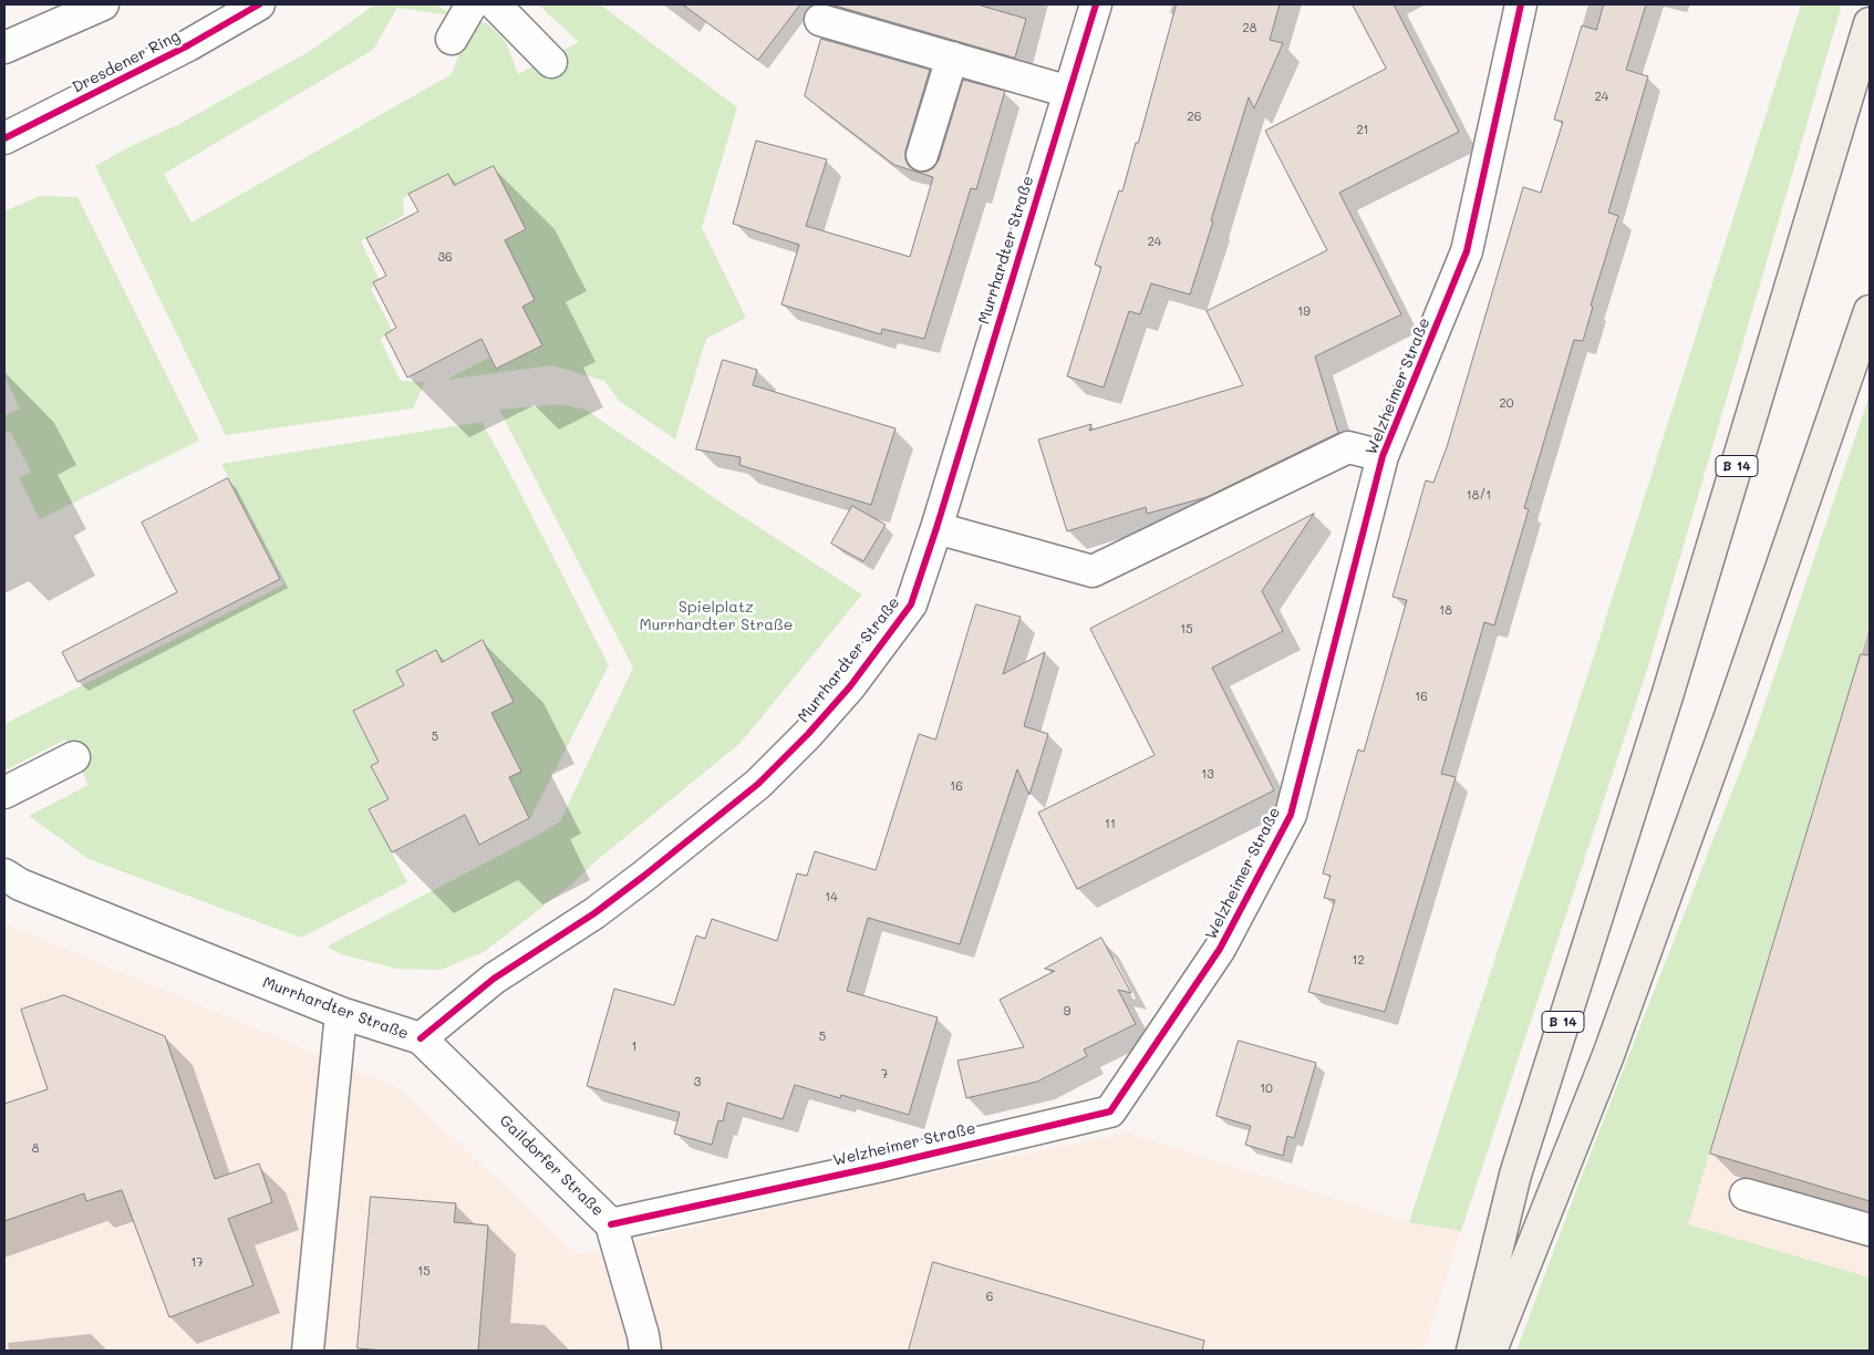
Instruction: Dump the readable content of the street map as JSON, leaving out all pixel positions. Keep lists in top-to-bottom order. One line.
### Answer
{"streets":{"main road":["B 14"],"street":["Dresdener Ring","Murrhardter Straße","Welzheimer Straße","Gaildorfer Straße"]},"crossings":[["Murrhardter Straße","Gaildorfer Straße"],["Welzheimer Straße","Gaildorfer Straße"]],"parks":["Spielplatz Murrhardter Straße"],"house_numbers":["28","24","26","21","24","36","19","20","18/1","18","15","16","5","13","16","11","14","12","9","5","1","7","3","10","8","17","15","6"]}
